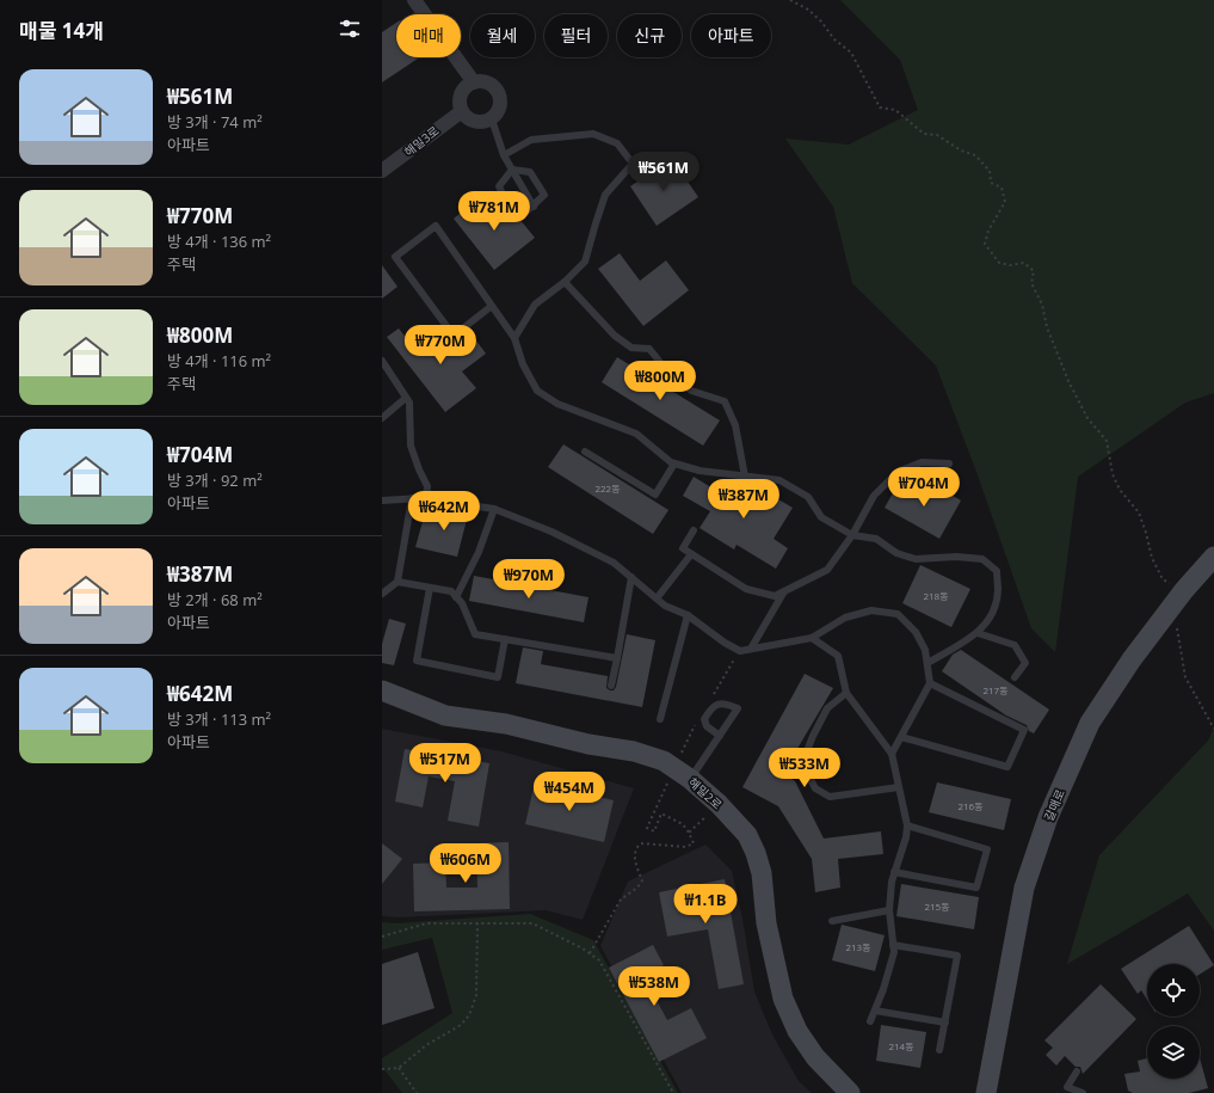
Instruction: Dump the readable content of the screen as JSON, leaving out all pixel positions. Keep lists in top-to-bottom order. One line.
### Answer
{"streets":{"street":["해밀3로","해밀2로","갈매로"]},"house_numbers":["222동","218동","217동","216동","215동","213동","214동"],"page":{"heading":"매물 14개","chip":["매매","월세","필터","신규","아파트"],"list":[{"name":"₩561M","note":"방 3개 · 74 m² · 아파트"},{"name":"₩770M","note":"방 4개 · 136 m² · 주택"},{"name":"₩800M","note":"방 4개 · 116 m² · 주택"},{"name":"₩704M","note":"방 3개 · 92 m² · 아파트"},{"name":"₩387M","note":"방 2개 · 68 m² · 아파트"},{"name":"₩642M","note":"방 3개 · 113 m² · 아파트"}],"price":["₩561M","₩781M","₩770M","₩800M","₩704M","₩387M","₩642M","₩970M","₩517M","₩533M","₩454M","₩606M","₩1.1B","₩538M"]}}
